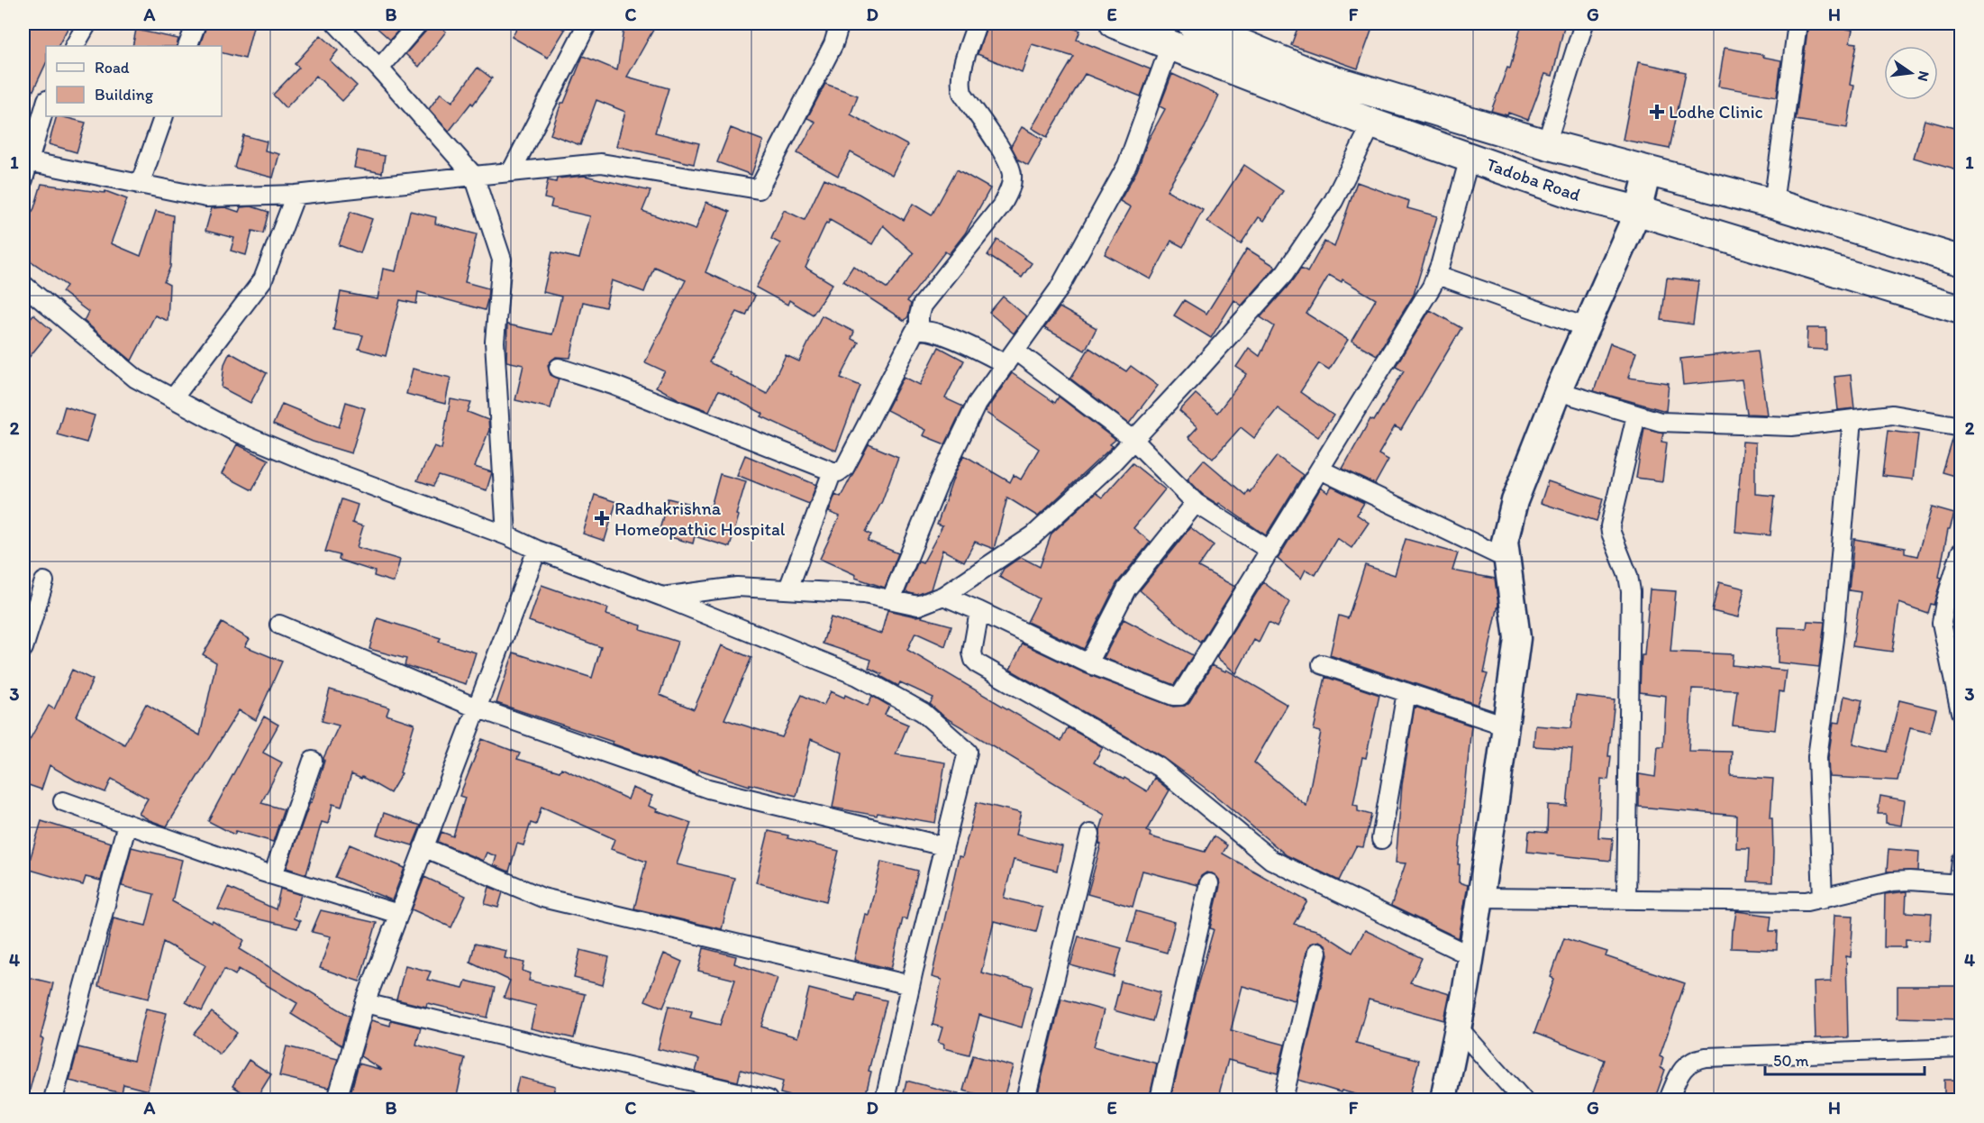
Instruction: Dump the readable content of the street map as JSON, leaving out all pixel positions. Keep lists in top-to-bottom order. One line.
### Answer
{"streets":{"main road":["Tadoba Road"]},"places":{"health":["Lodhe Clinic","Radhakrishna Homeopathic Hospital"]},"legend":["Road","Building"],"scale_bar":"50 m","north":"right","grid":{"columns":["A","B","C","D","E","F","G","H"],"rows":["1","2","3","4"]}}
